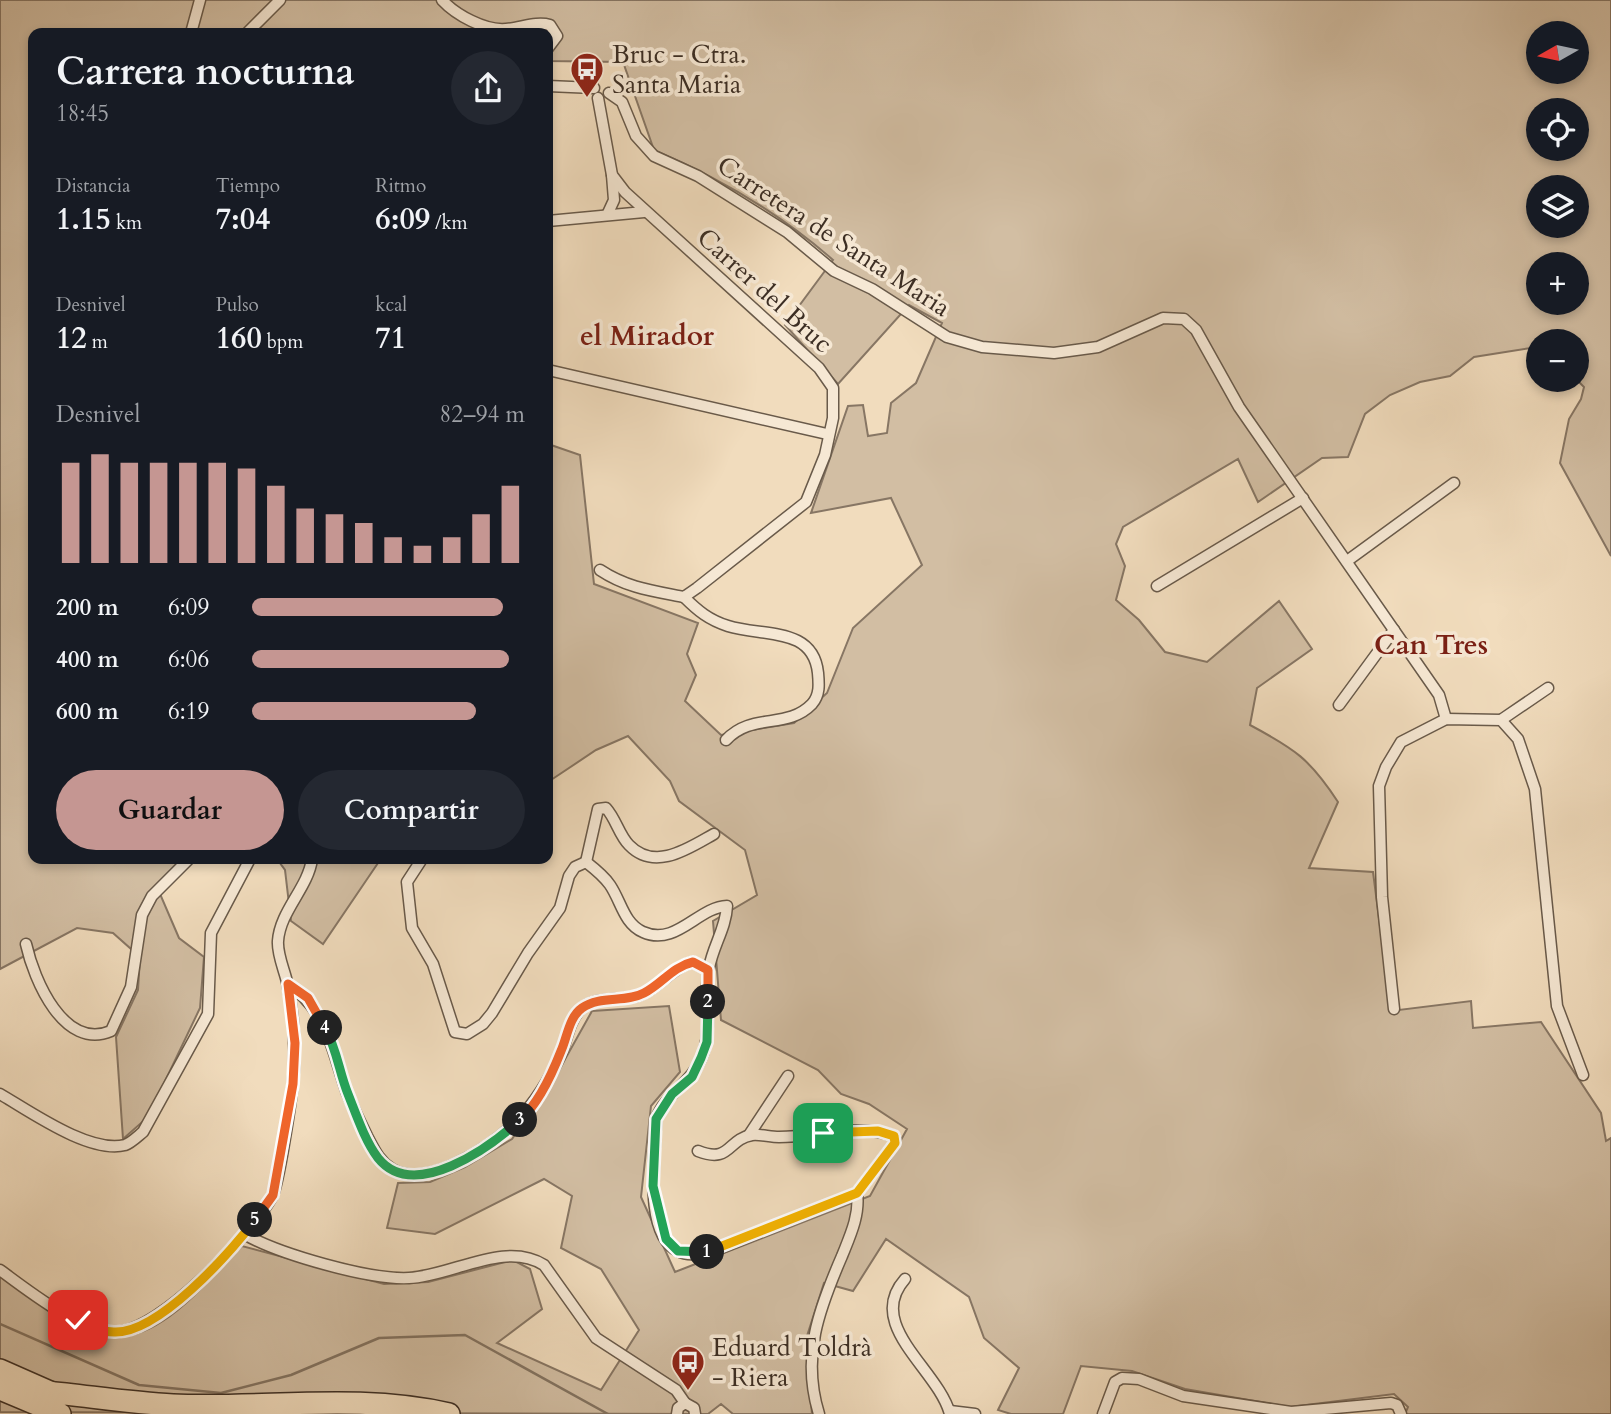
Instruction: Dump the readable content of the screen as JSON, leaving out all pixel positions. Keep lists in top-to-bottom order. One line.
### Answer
{"streets":{"street":["Carretera de Santa Maria","Carrer del Bruc"]},"crossings":[["Carretera de Santa Maria","Carrer del Bruc"]],"districts":["el Mirador","Can Tres"],"places":{"bus stop":["Bruc - Ctra. Santa Maria","Eduard Toldrà - Riera"]},"north":"left","page":{"map_buttons":["+","−"],"heading":["Carrera nocturna","18:45"],"stats":[["Distancia","1.15 km"],["Tiempo","7:04"],["Ritmo","6:09 /km"],["Desnivel","12 m"],["Pulso","160 bpm"],["kcal","71"]],"chart":["Desnivel","82–94 m"],"list":[{"name":"200 m","note":"6:09"},{"name":"400 m","note":"6:06"},{"name":"600 m","note":"6:19"}],"buttons":["Guardar","Compartir"],"pins":["2","4","3","5","1"]}}
